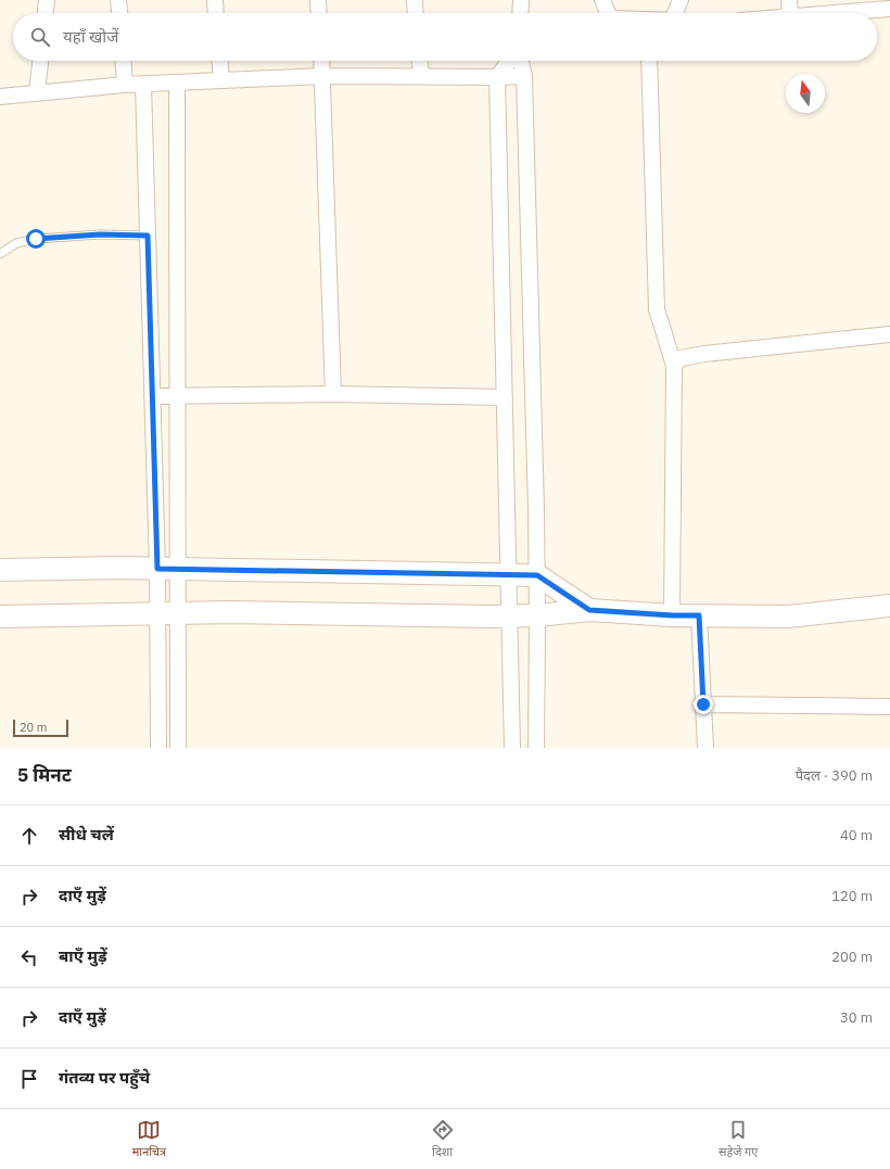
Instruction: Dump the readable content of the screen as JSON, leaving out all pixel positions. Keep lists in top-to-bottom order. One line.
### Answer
{"scale_bar":"20 m","north":"top","page":{"search":"यहाँ खोजें","scale":"20 m","heading":["5 मिनट","पैदल · 390 m"],"list":[["सीधे चलें","40 m"],["दाएँ मुड़ें","120 m"],["बाएँ मुड़ें","200 m"],["दाएँ मुड़ें","30 m"],"गंतव्य पर पहुँचे"],"nav":["मानचित्र","दिशा","सहेजे गए"]}}
